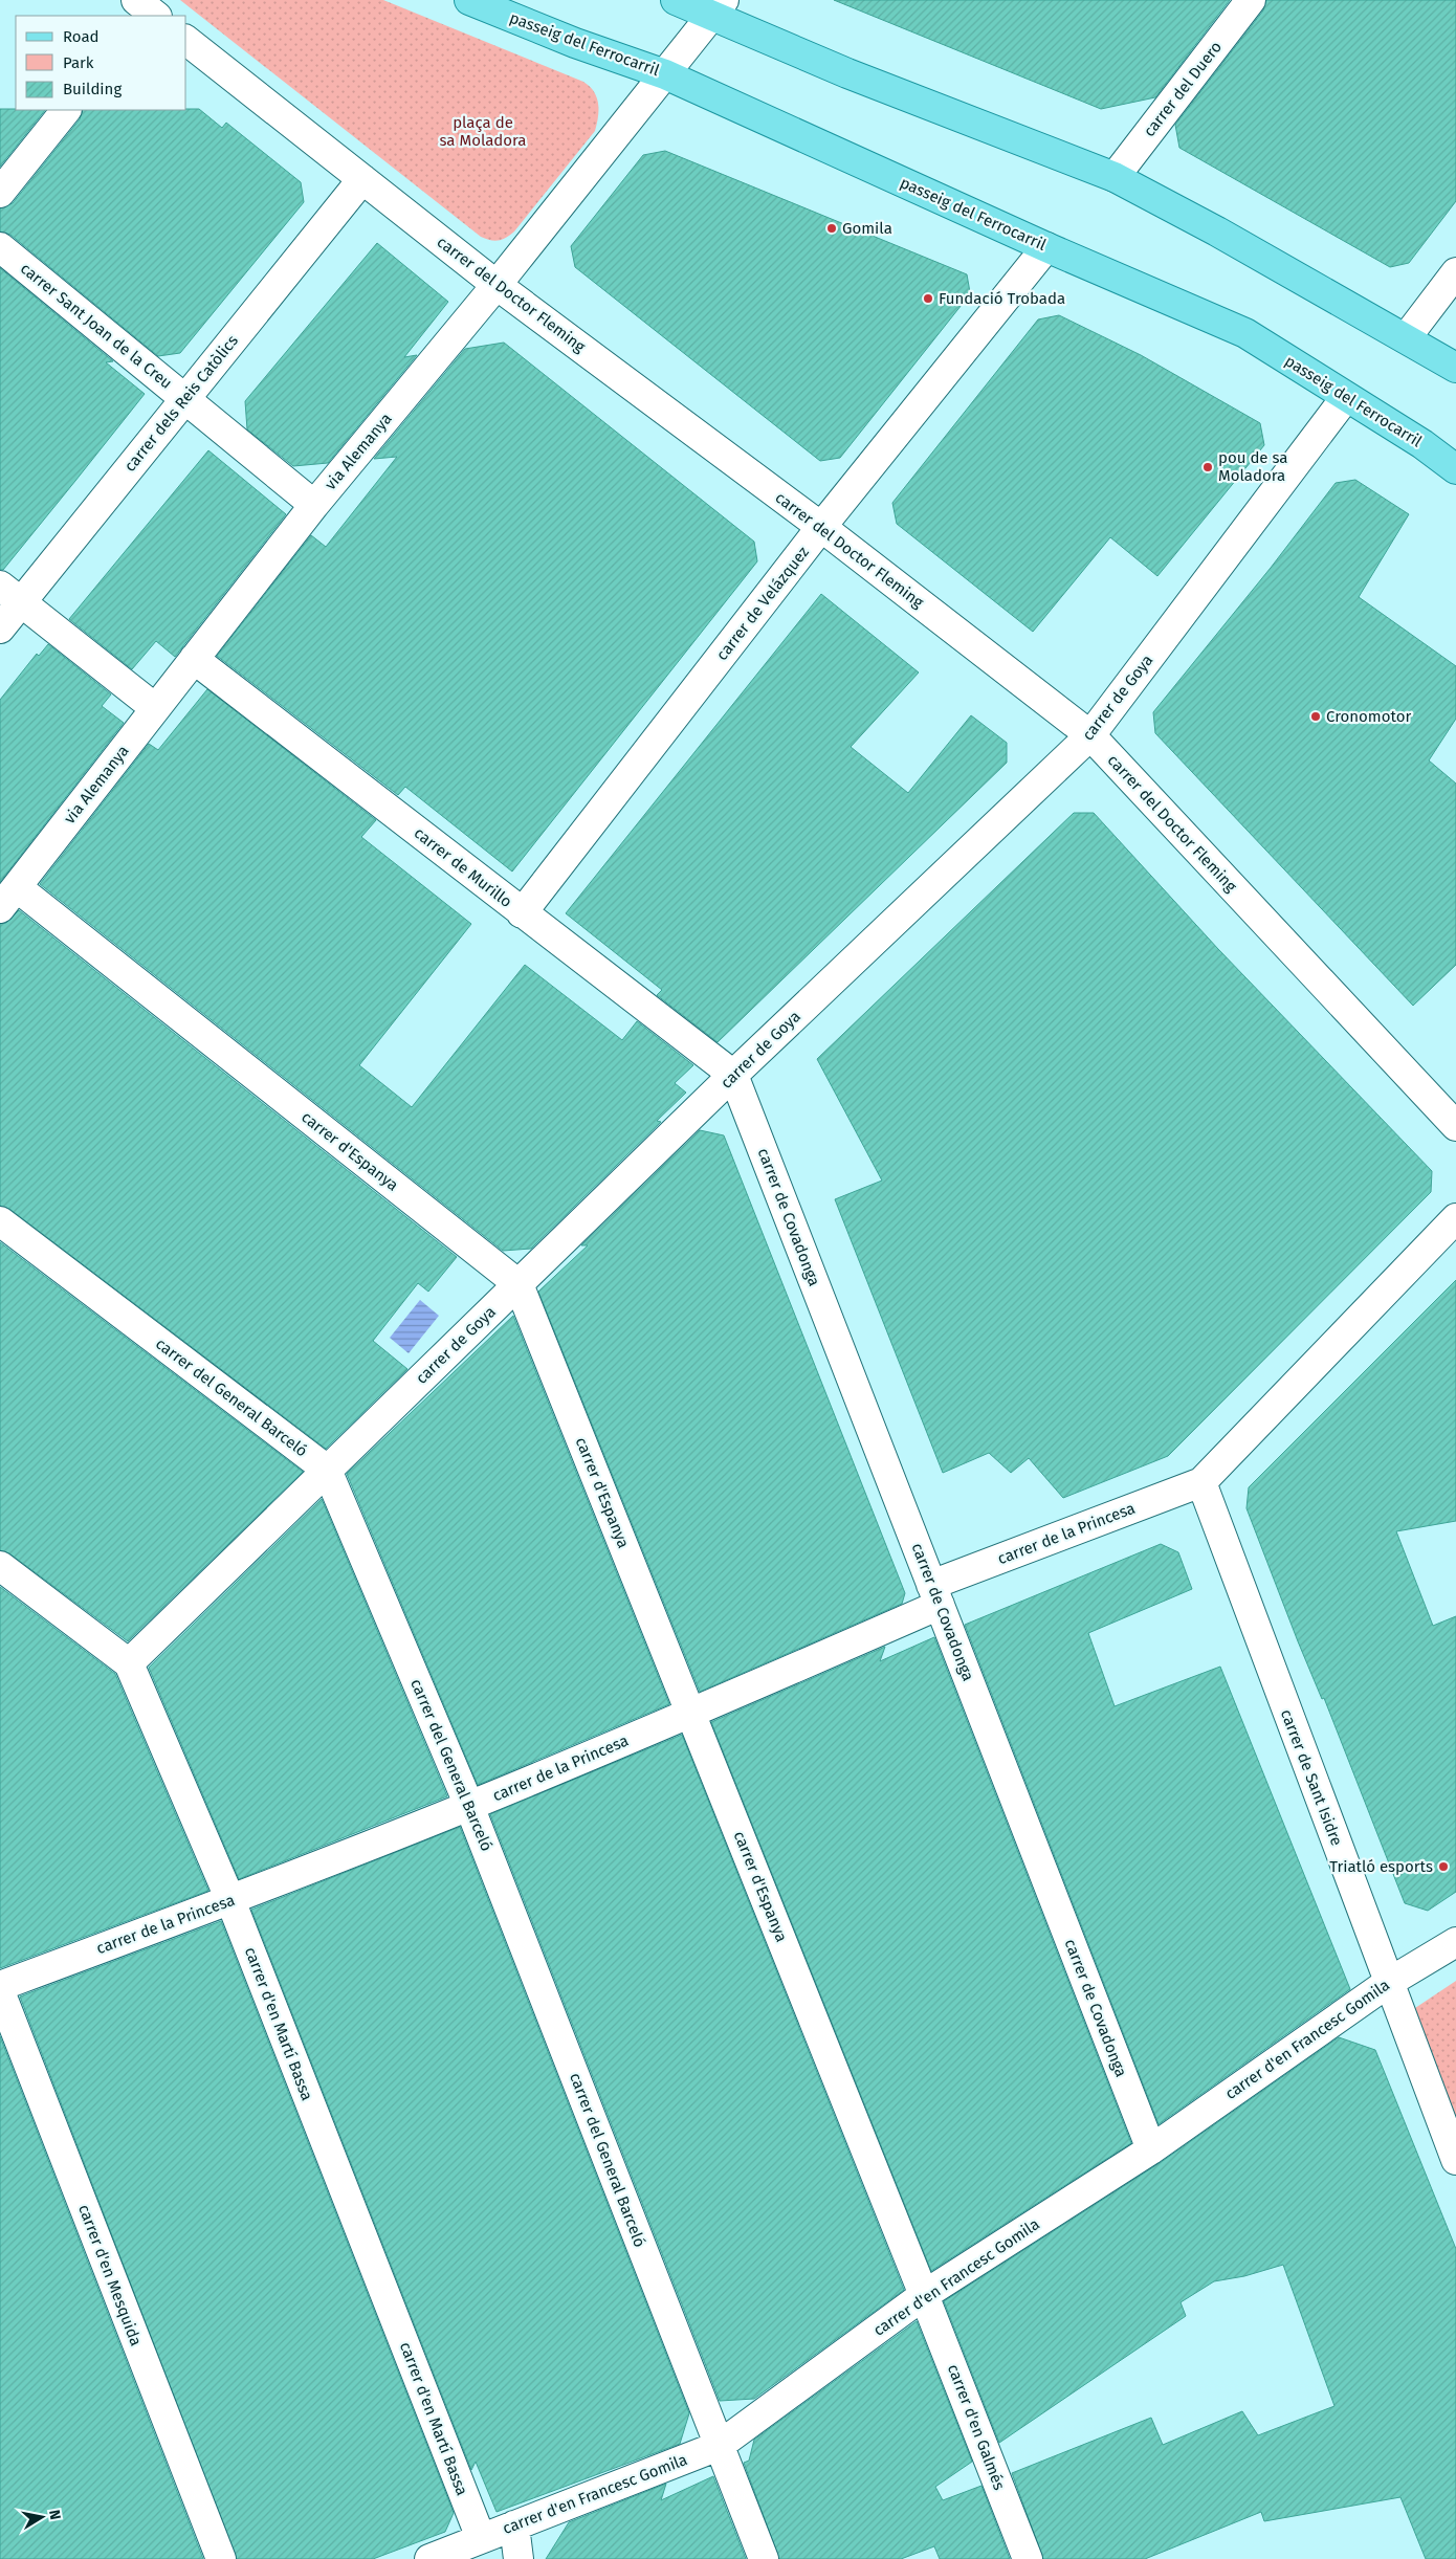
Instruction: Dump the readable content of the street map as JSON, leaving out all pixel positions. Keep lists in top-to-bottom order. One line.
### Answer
{"streets":{"main road":["passeig del Ferrocarril"],"street":["carrer del Duero","carrer del Doctor Fleming","carrer Sant Joan de la Creu","carrer dels Reis Catòlics","via Alemanya","carrer de Velázquez","carrer de Goya","carrer de Murillo","carrer d'Espanya","carrer de Covadonga","carrer del General Barceló","carrer de la Princesa","carrer de Sant Isidre","carrer d'en Martí Bassa","carrer d'en Francesc Gomila","carrer d'en Mesquida","carrer d'en Galmés"]},"crossings":[["passeig del Ferrocarril","via Alemanya"],["passeig del Ferrocarril","carrer de Velázquez"],["passeig del Ferrocarril","carrer de Goya"],["carrer del Doctor Fleming","carrer dels Reis Catòlics"],["carrer del Doctor Fleming","via Alemanya"],["carrer del Doctor Fleming","carrer de Velázquez"],["carrer del Doctor Fleming","carrer de Goya"],["carrer Sant Joan de la Creu","carrer dels Reis Catòlics"],["carrer Sant Joan de la Creu","via Alemanya"],["via Alemanya","carrer de Murillo"],["via Alemanya","carrer d'Espanya"],["carrer de Velázquez","carrer de Murillo"],["carrer de Goya","carrer de Murillo"],["carrer de Goya","carrer d'Espanya"],["carrer de Goya","carrer de Covadonga"],["carrer de Goya","carrer del General Barceló"],["carrer de Goya","carrer d'en Martí Bassa"],["carrer de Murillo","carrer de Covadonga"],["carrer d'Espanya","carrer de la Princesa"],["carrer d'Espanya","carrer d'en Francesc Gomila"],["carrer d'Espanya","carrer d'en Galmés"],["carrer de Covadonga","carrer de la Princesa"],["carrer de Covadonga","carrer d'en Francesc Gomila"],["carrer del General Barceló","carrer de la Princesa"],["carrer del General Barceló","carrer d'en Francesc Gomila"],["carrer de la Princesa","carrer de Sant Isidre"],["carrer de la Princesa","carrer d'en Martí Bassa"],["carrer de Sant Isidre","carrer d'en Francesc Gomila"],["carrer d'en Martí Bassa","carrer d'en Francesc Gomila"],["carrer d'en Francesc Gomila","carrer d'en Galmés"]],"parks":["plaça de sa Moladora"],"places":["Gomila","Fundació Trobada","pou de sa Moladora","Cronomotor","Triatló esports"],"legend":["Road","Park","Building"],"north":"right"}
